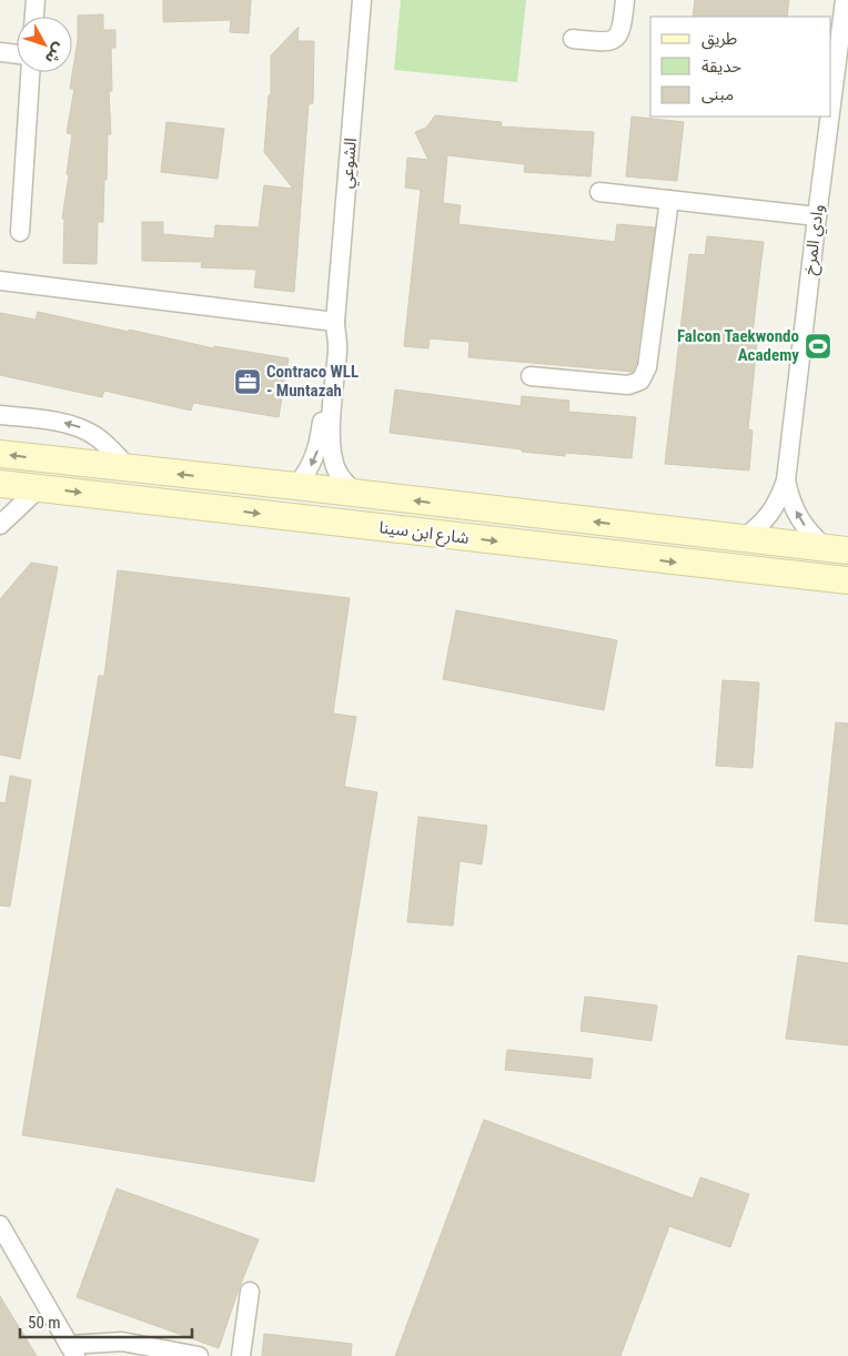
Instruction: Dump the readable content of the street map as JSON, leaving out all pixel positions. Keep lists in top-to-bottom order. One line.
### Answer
{"streets":{"street":["الشوعي","وادي المرخ","شارع ابن سينا"]},"crossings":[["الشوعي","شارع ابن سينا"],["وادي المرخ","شارع ابن سينا"]],"places":{"sports":["Falcon Taekwondo Academy"],"office":["Contraco WLL - Muntazah"]},"legend":["طريق","حديقة","مبنى"],"scale_bar":"50 m","north":"bottom right"}
